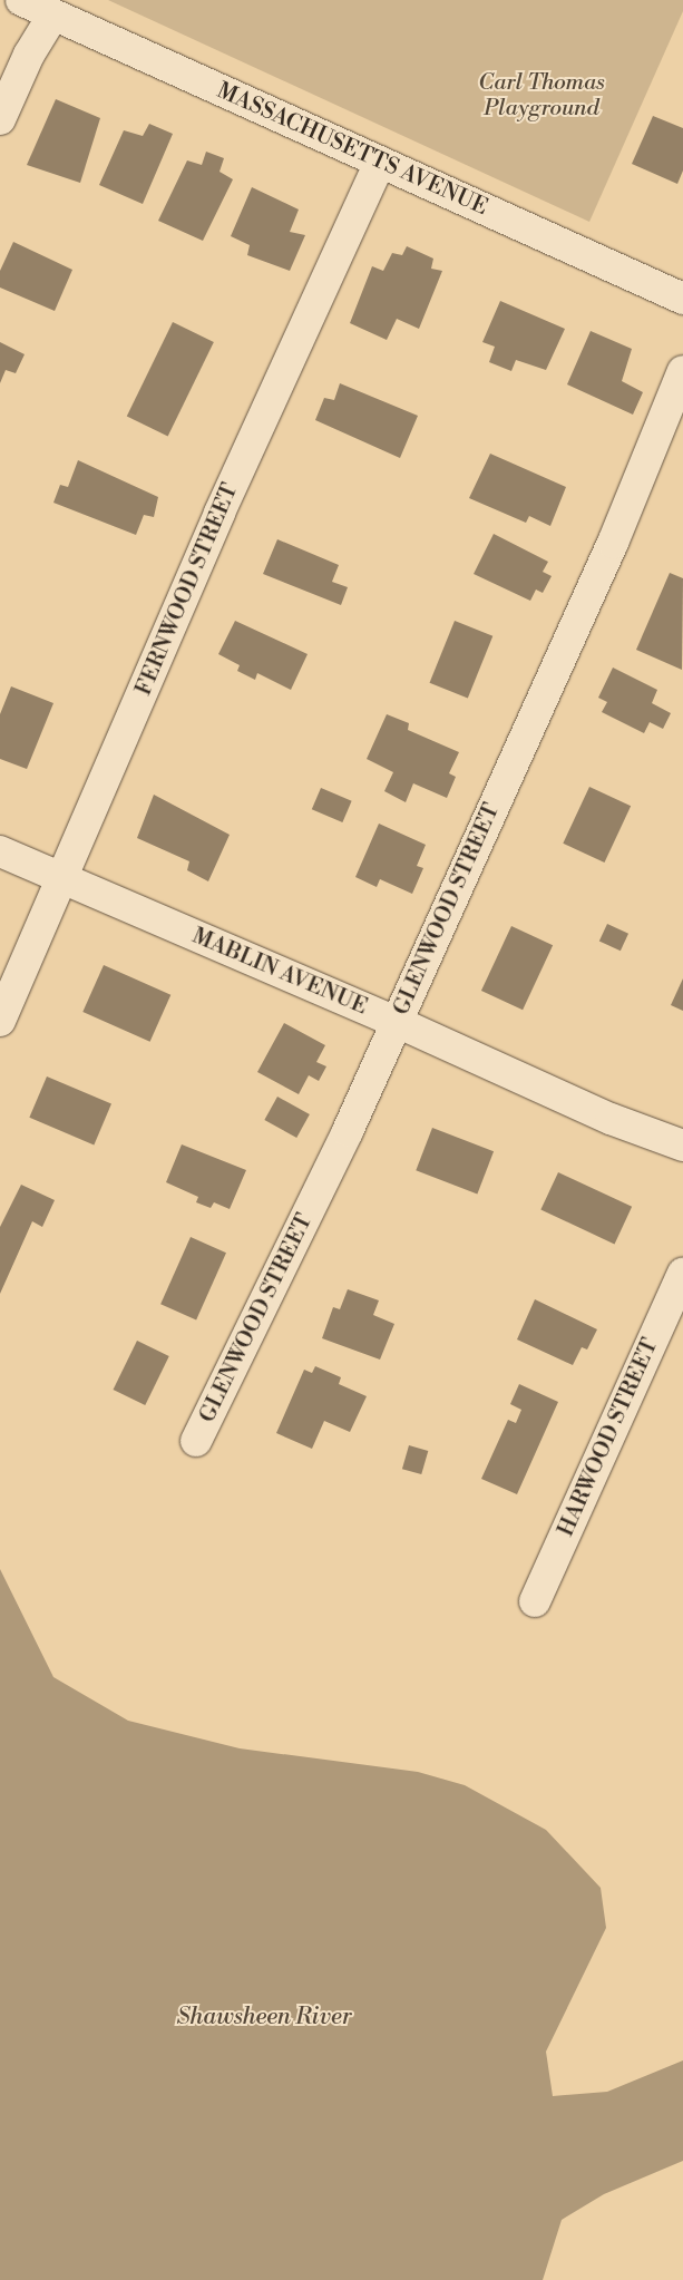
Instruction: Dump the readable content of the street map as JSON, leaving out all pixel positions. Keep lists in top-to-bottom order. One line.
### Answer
{"streets":{"street":["MASSACHUSETTS AVENUE","FERNWOOD STREET","GLENWOOD STREET","MABLIN AVENUE","HARWOOD STREET"]},"crossings":[["MASSACHUSETTS AVENUE","FERNWOOD STREET"],["FERNWOOD STREET","MABLIN AVENUE"],["GLENWOOD STREET","MABLIN AVENUE"]],"water":["Shawsheen River"],"parks":["Carl Thomas Playground"]}
